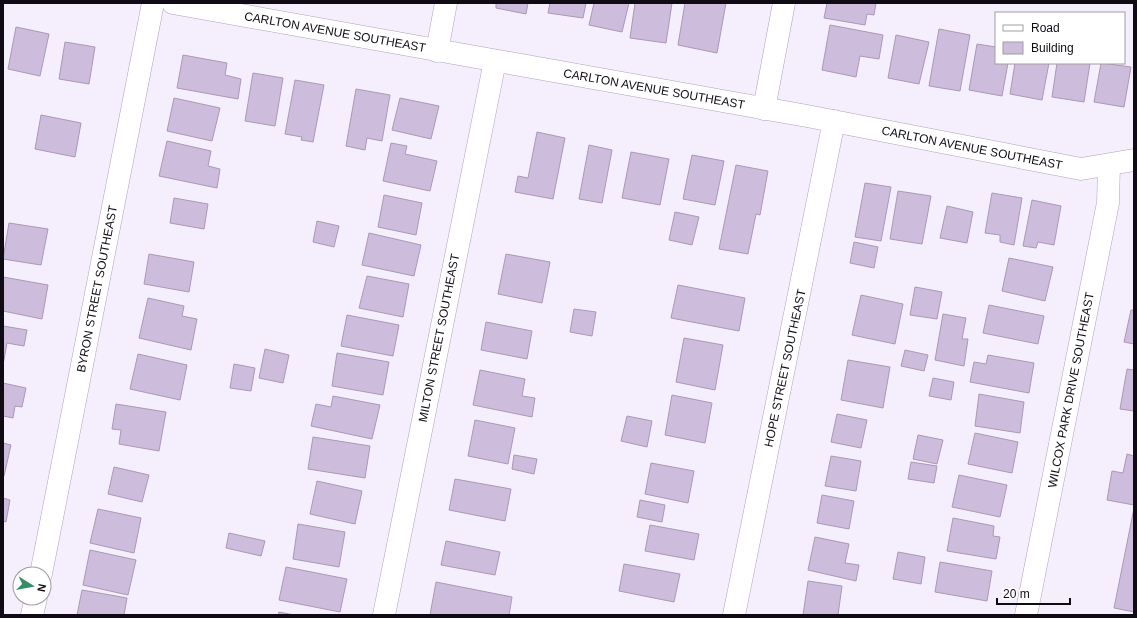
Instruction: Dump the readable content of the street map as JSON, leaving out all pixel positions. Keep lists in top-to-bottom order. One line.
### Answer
{"streets":{"street":["CARLTON AVENUE SOUTHEAST","BYRON STREET SOUTHEAST","MILTON STREET SOUTHEAST","HOPE STREET SOUTHEAST","WILCOX PARK DRIVE SOUTHEAST"]},"crossings":[["CARLTON AVENUE SOUTHEAST","MILTON STREET SOUTHEAST"],["CARLTON AVENUE SOUTHEAST","HOPE STREET SOUTHEAST"],["CARLTON AVENUE SOUTHEAST","WILCOX PARK DRIVE SOUTHEAST"]],"legend":["Road","Building"],"scale_bar":"20 m","north":"right"}
